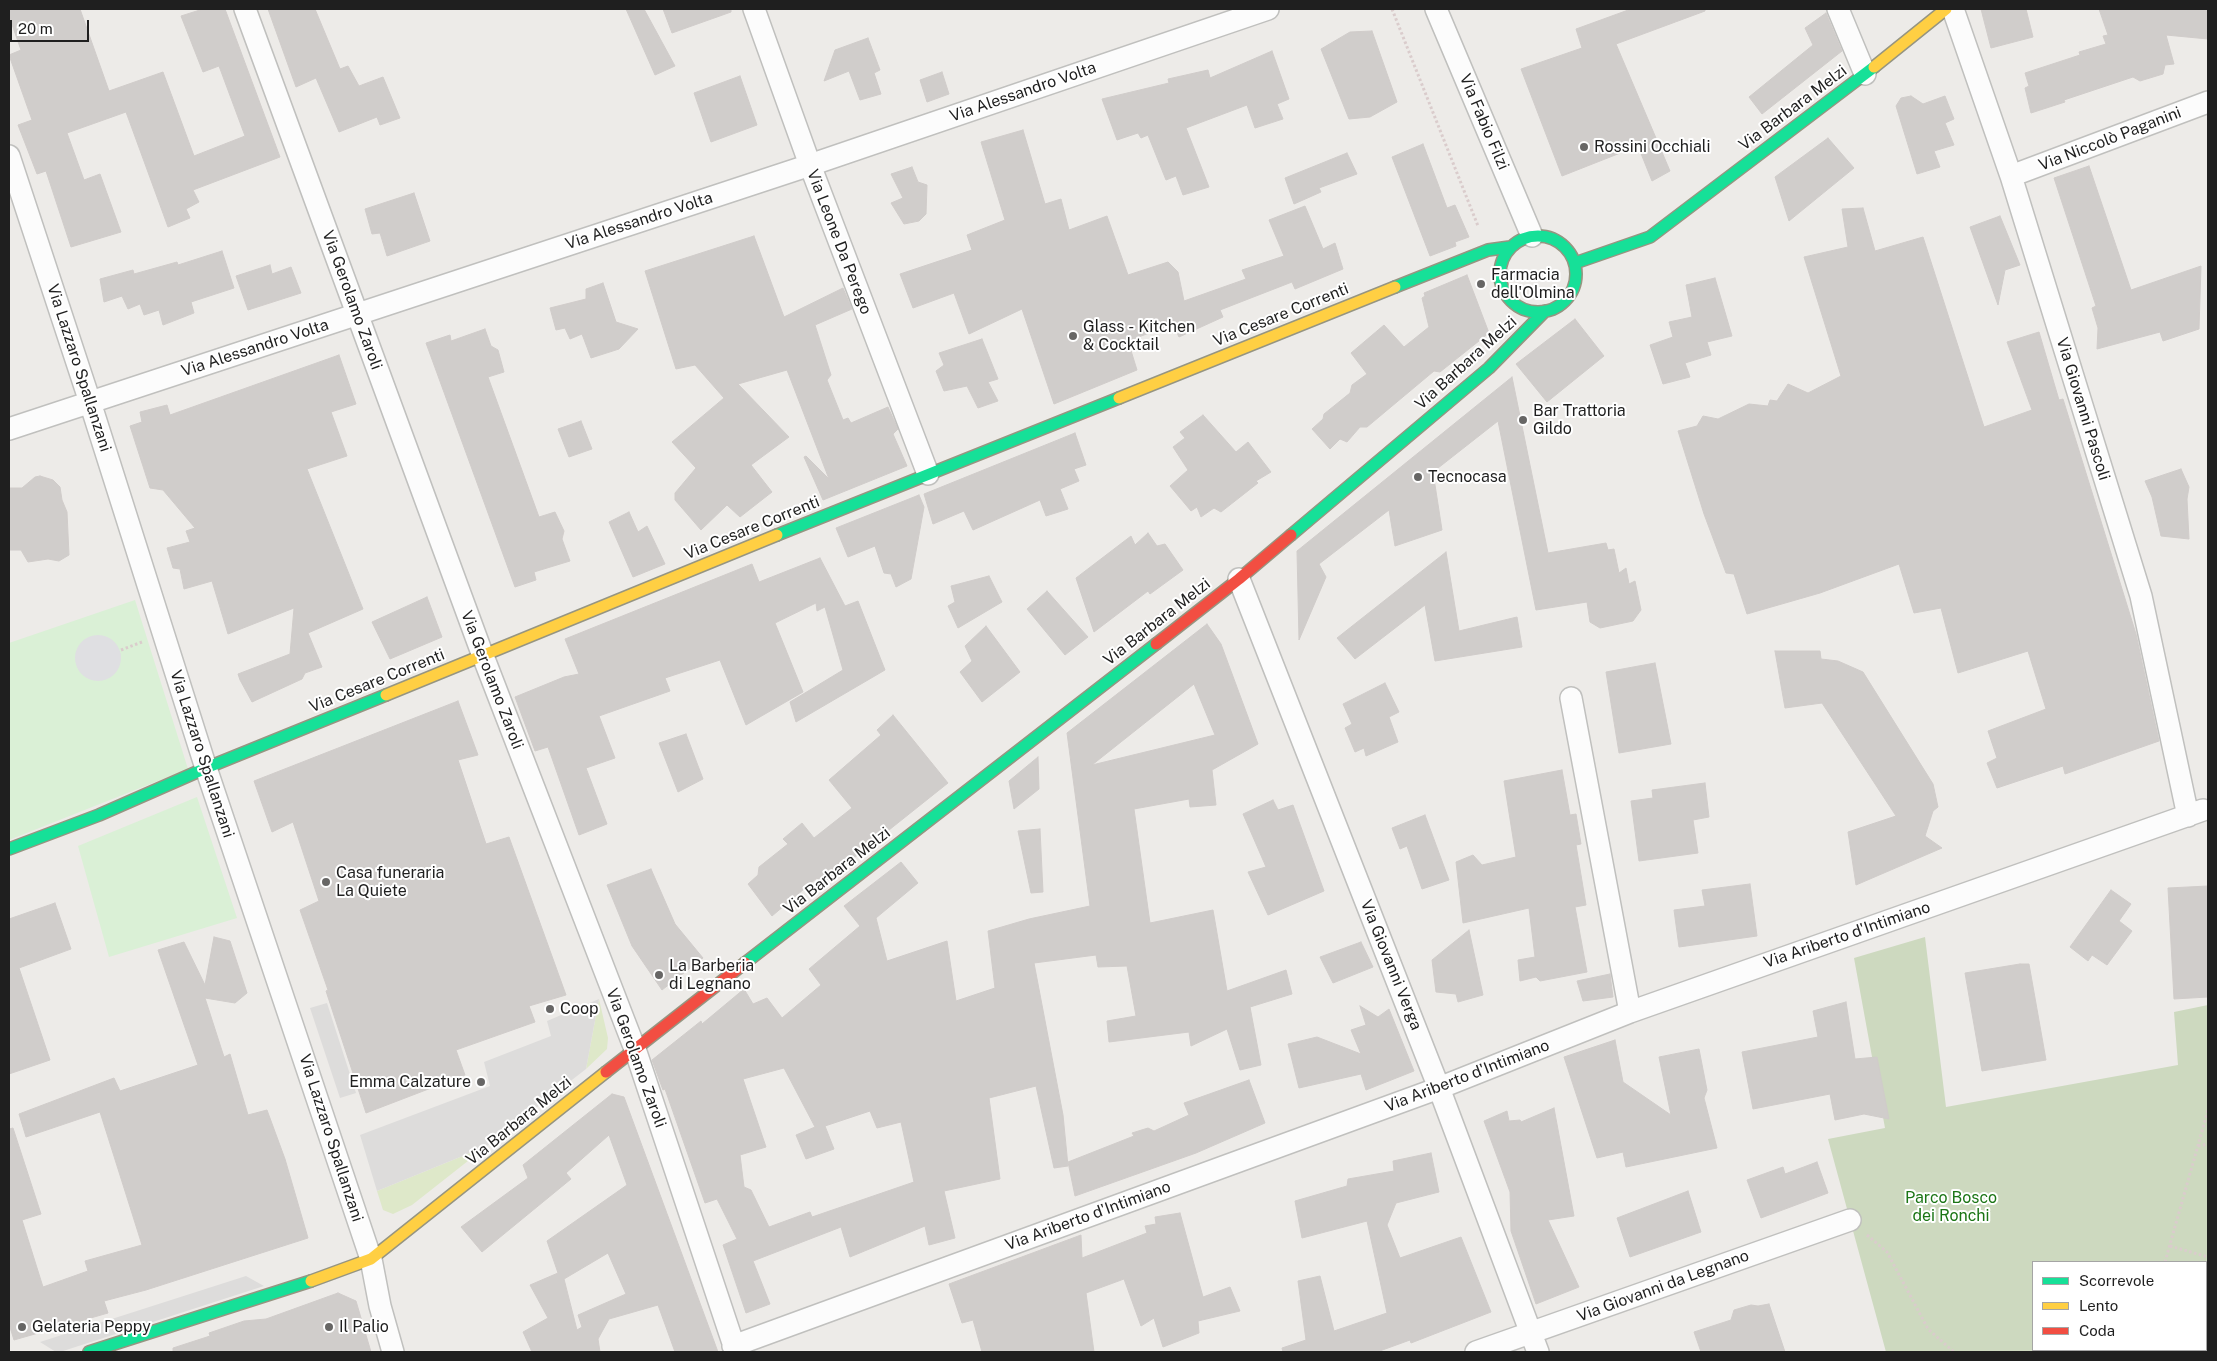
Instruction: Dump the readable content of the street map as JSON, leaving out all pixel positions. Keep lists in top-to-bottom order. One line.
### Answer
{"streets":{"street":["Via Alessandro Volta","Via Barbara Melzi","Via Fabio Filzi","Via Niccolò Paganini","Via Leone Da Perego","Via Gerolamo Zaroli","Via Cesare Correnti","Via Lazzaro Spallanzani","Via Giovanni Pascoli","Via Ariberto d'Intimiano","Via Giovanni Verga","Via Giovanni da Legnano"]},"crossings":[["Via Alessandro Volta","Via Leone Da Perego"],["Via Alessandro Volta","Via Gerolamo Zaroli"],["Via Alessandro Volta","Via Lazzaro Spallanzani"],["Via Barbara Melzi","Via Fabio Filzi"],["Via Barbara Melzi","Via Gerolamo Zaroli"],["Via Barbara Melzi","Via Cesare Correnti"],["Via Barbara Melzi","Via Lazzaro Spallanzani"],["Via Barbara Melzi","Via Giovanni Verga"],["Via Fabio Filzi","Via Cesare Correnti"],["Via Niccolò Paganini","Via Giovanni Pascoli"],["Via Leone Da Perego","Via Cesare Correnti"],["Via Gerolamo Zaroli","Via Cesare Correnti"],["Via Gerolamo Zaroli","Via Ariberto d'Intimiano"],["Via Cesare Correnti","Via Lazzaro Spallanzani"],["Via Giovanni Pascoli","Via Ariberto d'Intimiano"],["Via Ariberto d'Intimiano","Via Giovanni Verga"],["Via Giovanni Verga","Via Giovanni da Legnano"]],"parks":["Parco Bosco dei Ronchi"],"places":["Rossini Occhiali","Farmacia dell'Olmina","Glass - Kitchen & Cocktail","Bar Trattoria Gildo","Tecnocasa","Casa funeraria La Quiete","La Barberia di Legnano","Coop","Emma Calzature","Gelateria Peppy","Il Palio"],"legend":["Scorrevole","Lento","Coda"],"scale_bar":"20 m"}
